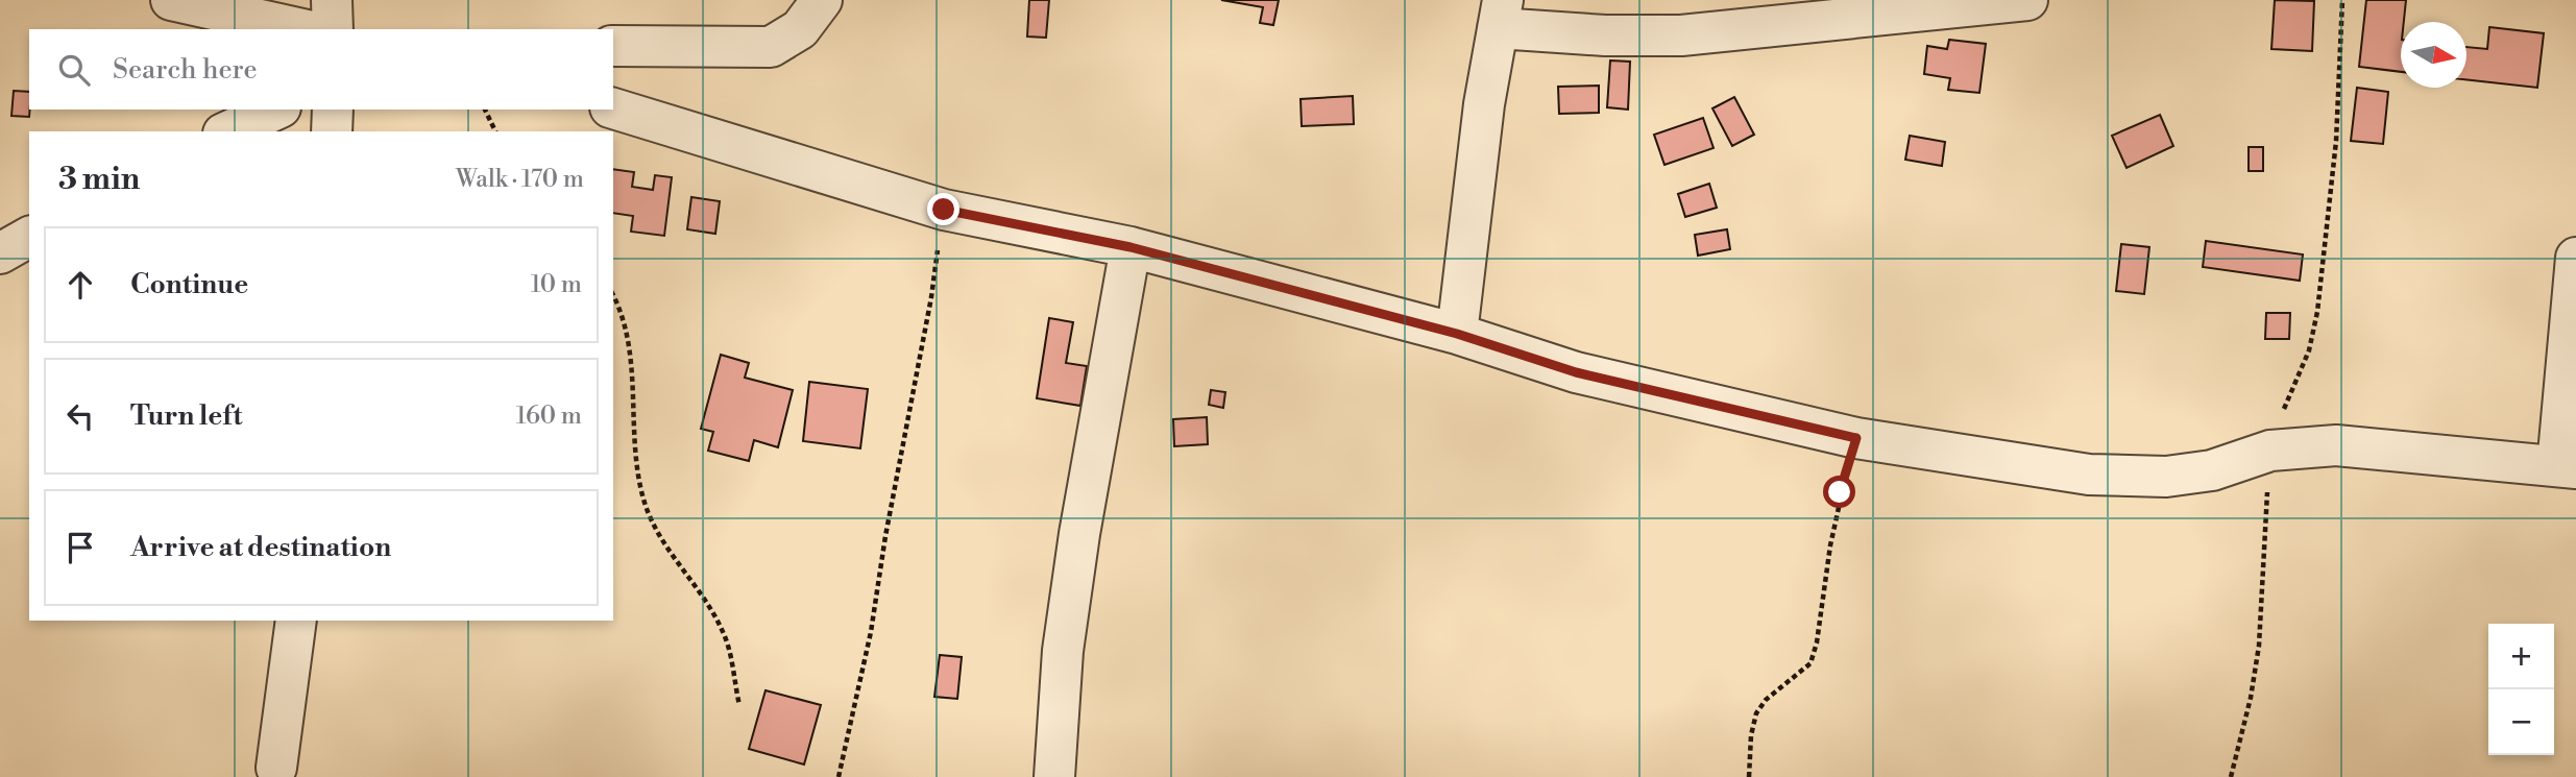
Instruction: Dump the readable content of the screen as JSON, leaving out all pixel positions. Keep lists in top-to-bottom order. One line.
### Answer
{"north":"right","page":{"search":"Search here","heading":["3 min","Walk · 170 m"],"list":[["Continue","10 m"],["Turn left","160 m"],"Arrive at destination"],"map_buttons":["+","−"]}}
